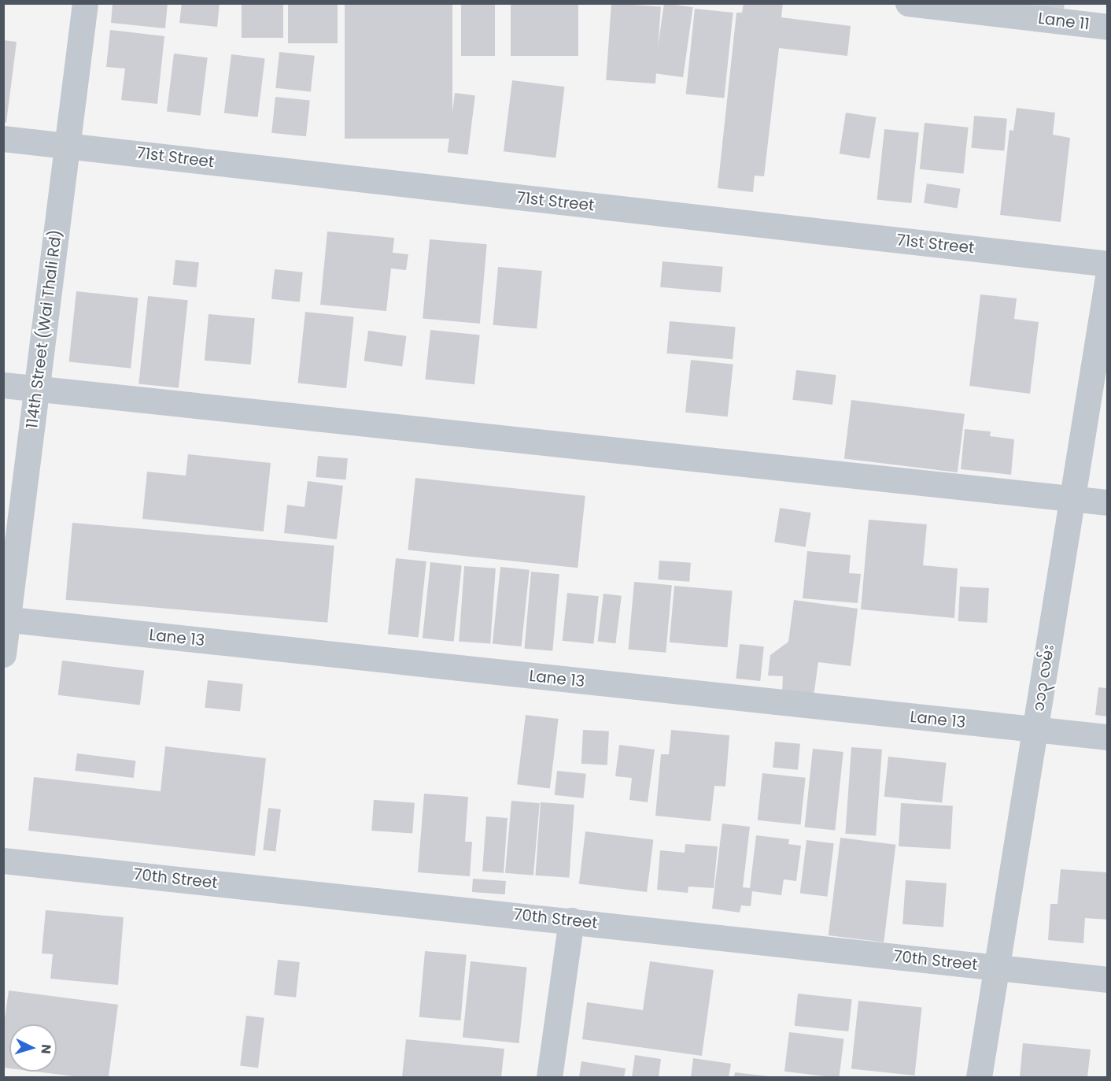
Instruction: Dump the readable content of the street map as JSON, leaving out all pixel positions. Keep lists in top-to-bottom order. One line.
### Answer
{"streets":{"street":["Lane 11","71st Street","114th Street (Wai Thali Rd)","Lane 13","၁၁၃ လမ်း","70th Street"]},"crossings":[["71st Street","114th Street (Wai Thali Rd)"],["114th Street (Wai Thali Rd)","Lane 13"],["Lane 13","၁၁၃ လမ်း"],["၁၁၃ လမ်း","70th Street"]],"north":"right"}
